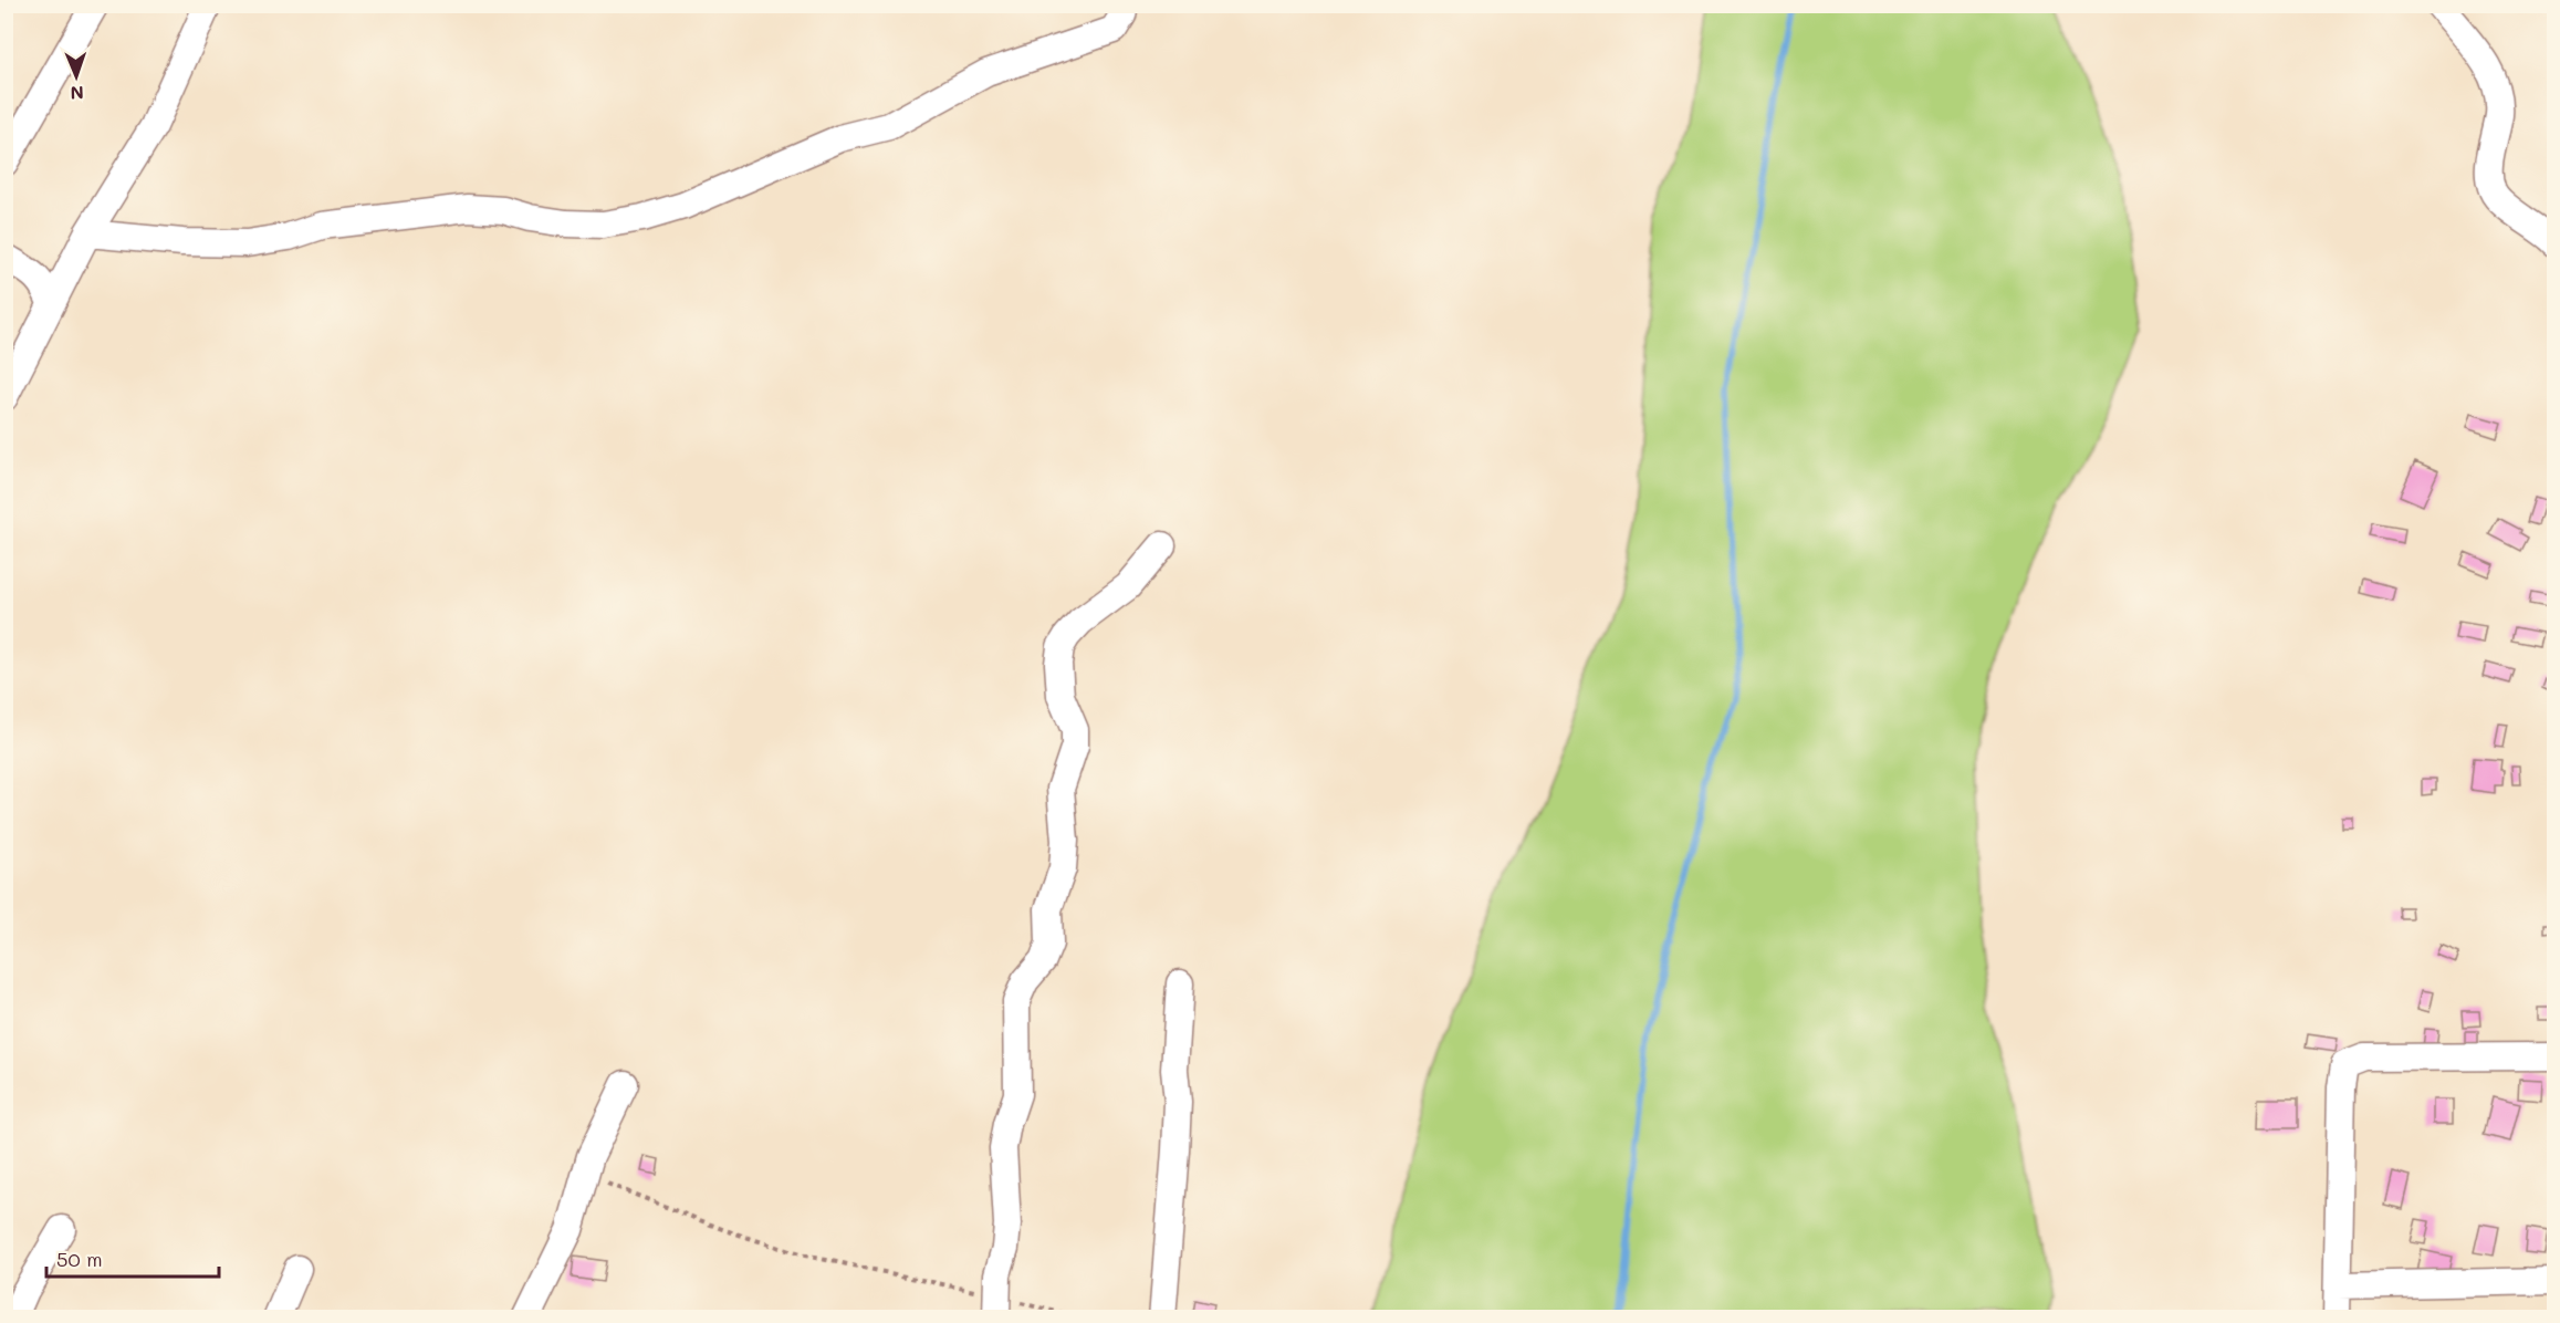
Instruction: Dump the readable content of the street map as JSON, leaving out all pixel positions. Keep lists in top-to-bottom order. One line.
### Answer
{"scale_bar":"50 m","north":"bottom"}
